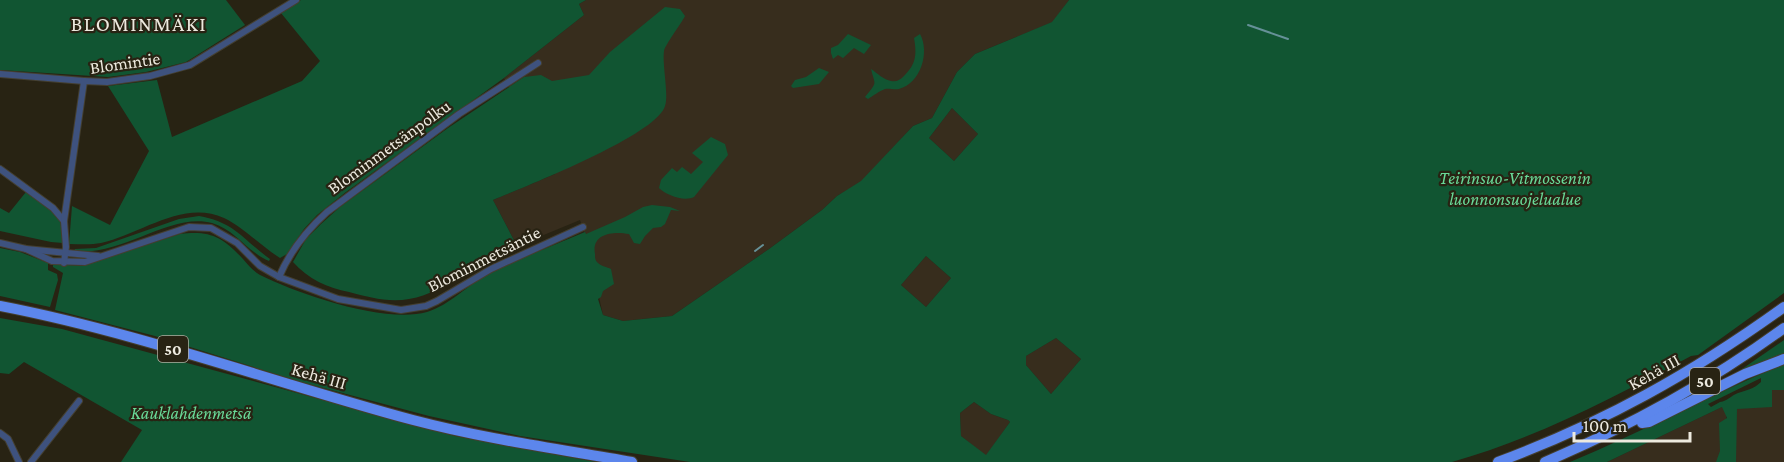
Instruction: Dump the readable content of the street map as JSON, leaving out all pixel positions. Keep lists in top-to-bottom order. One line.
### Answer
{"streets":{"highway":["50","Kehä III"],"street":["Blomintie","Blominmetsänpolku","Blominmetsäntie"]},"crossings":[["Blomintie","Blominmetsäntie"],["Blominmetsänpolku","Blominmetsäntie"]],"districts":["BLOMINMÄKI"],"parks":["Teirinsuo-Vitmossenin luonnonsuojelualue","Kauklahdenmetsä"],"scale_bar":"100 m"}
